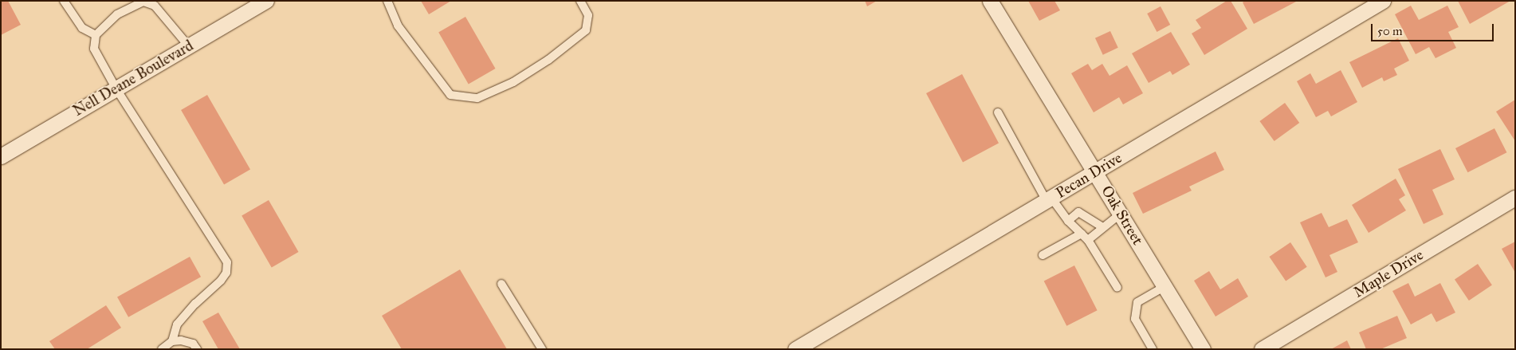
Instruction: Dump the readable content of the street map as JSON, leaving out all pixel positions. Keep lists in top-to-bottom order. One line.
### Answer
{"streets":{"street":["Nell Deane Boulevard","Pecan Drive","Oak Street","Maple Drive"]},"crossings":[["Pecan Drive","Oak Street"]],"scale_bar":"50 m"}
